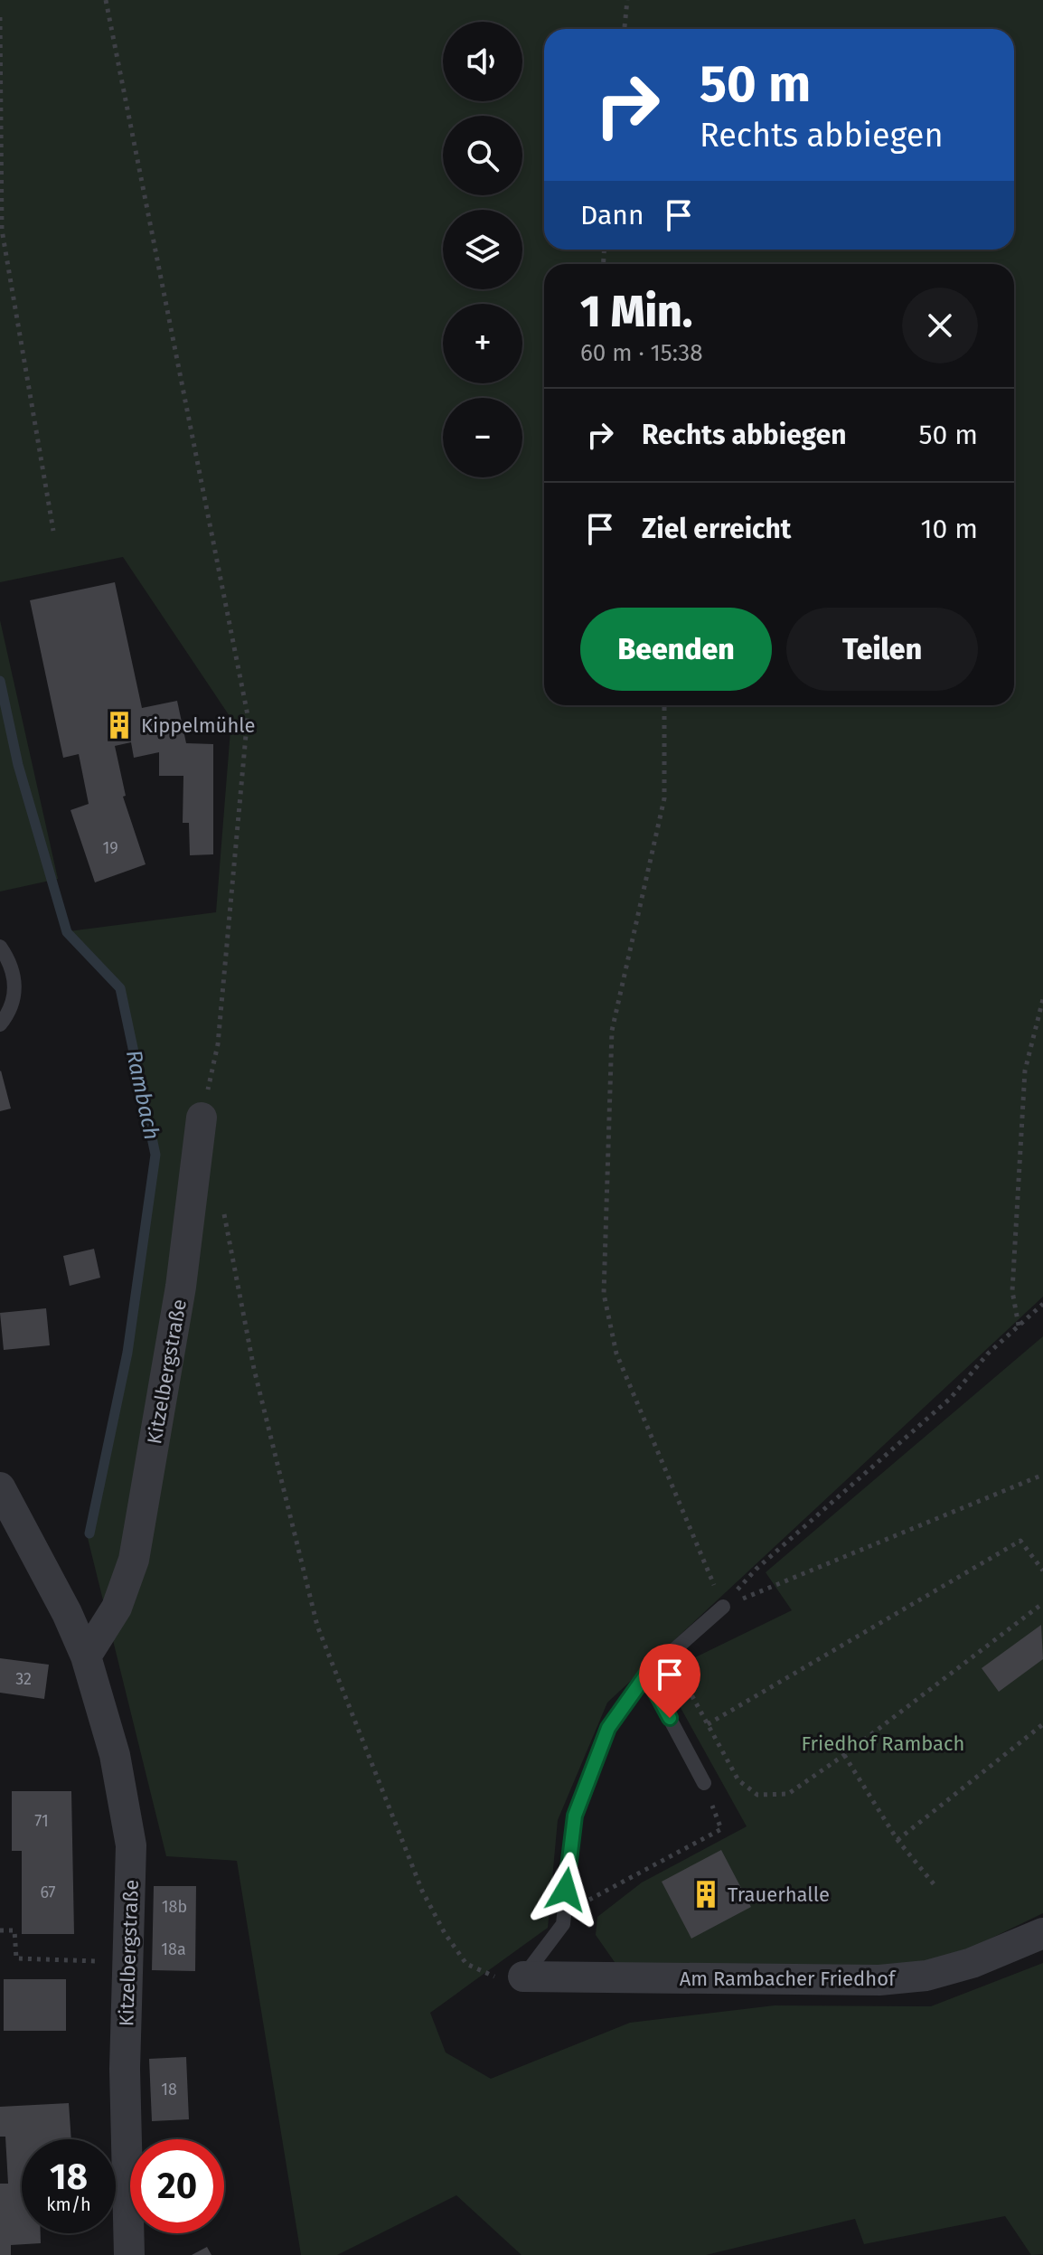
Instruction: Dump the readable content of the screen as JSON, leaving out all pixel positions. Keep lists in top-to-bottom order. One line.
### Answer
{"streets":{"street":["Kitzelbergstraße","Am Rambacher Friedhof"]},"water":["Rambach"],"parks":["Friedhof Rambach"],"places":{"building":["Kippelmühle","Trauerhalle"]},"house_numbers":["19","32","71","67","18b","18a","18"],"page":{"map_buttons":["+","−"],"turn":["50 m","Rechts abbiegen"],"then":"Dann","heading":["1 Min.","60 m · 15:38"],"list":[{"name":"Rechts abbiegen","value":"50 m"},{"name":"Ziel erreicht","value":"10 m"}],"buttons":["Beenden","Teilen"],"speed":"18 km/h","limit":"20"}}
